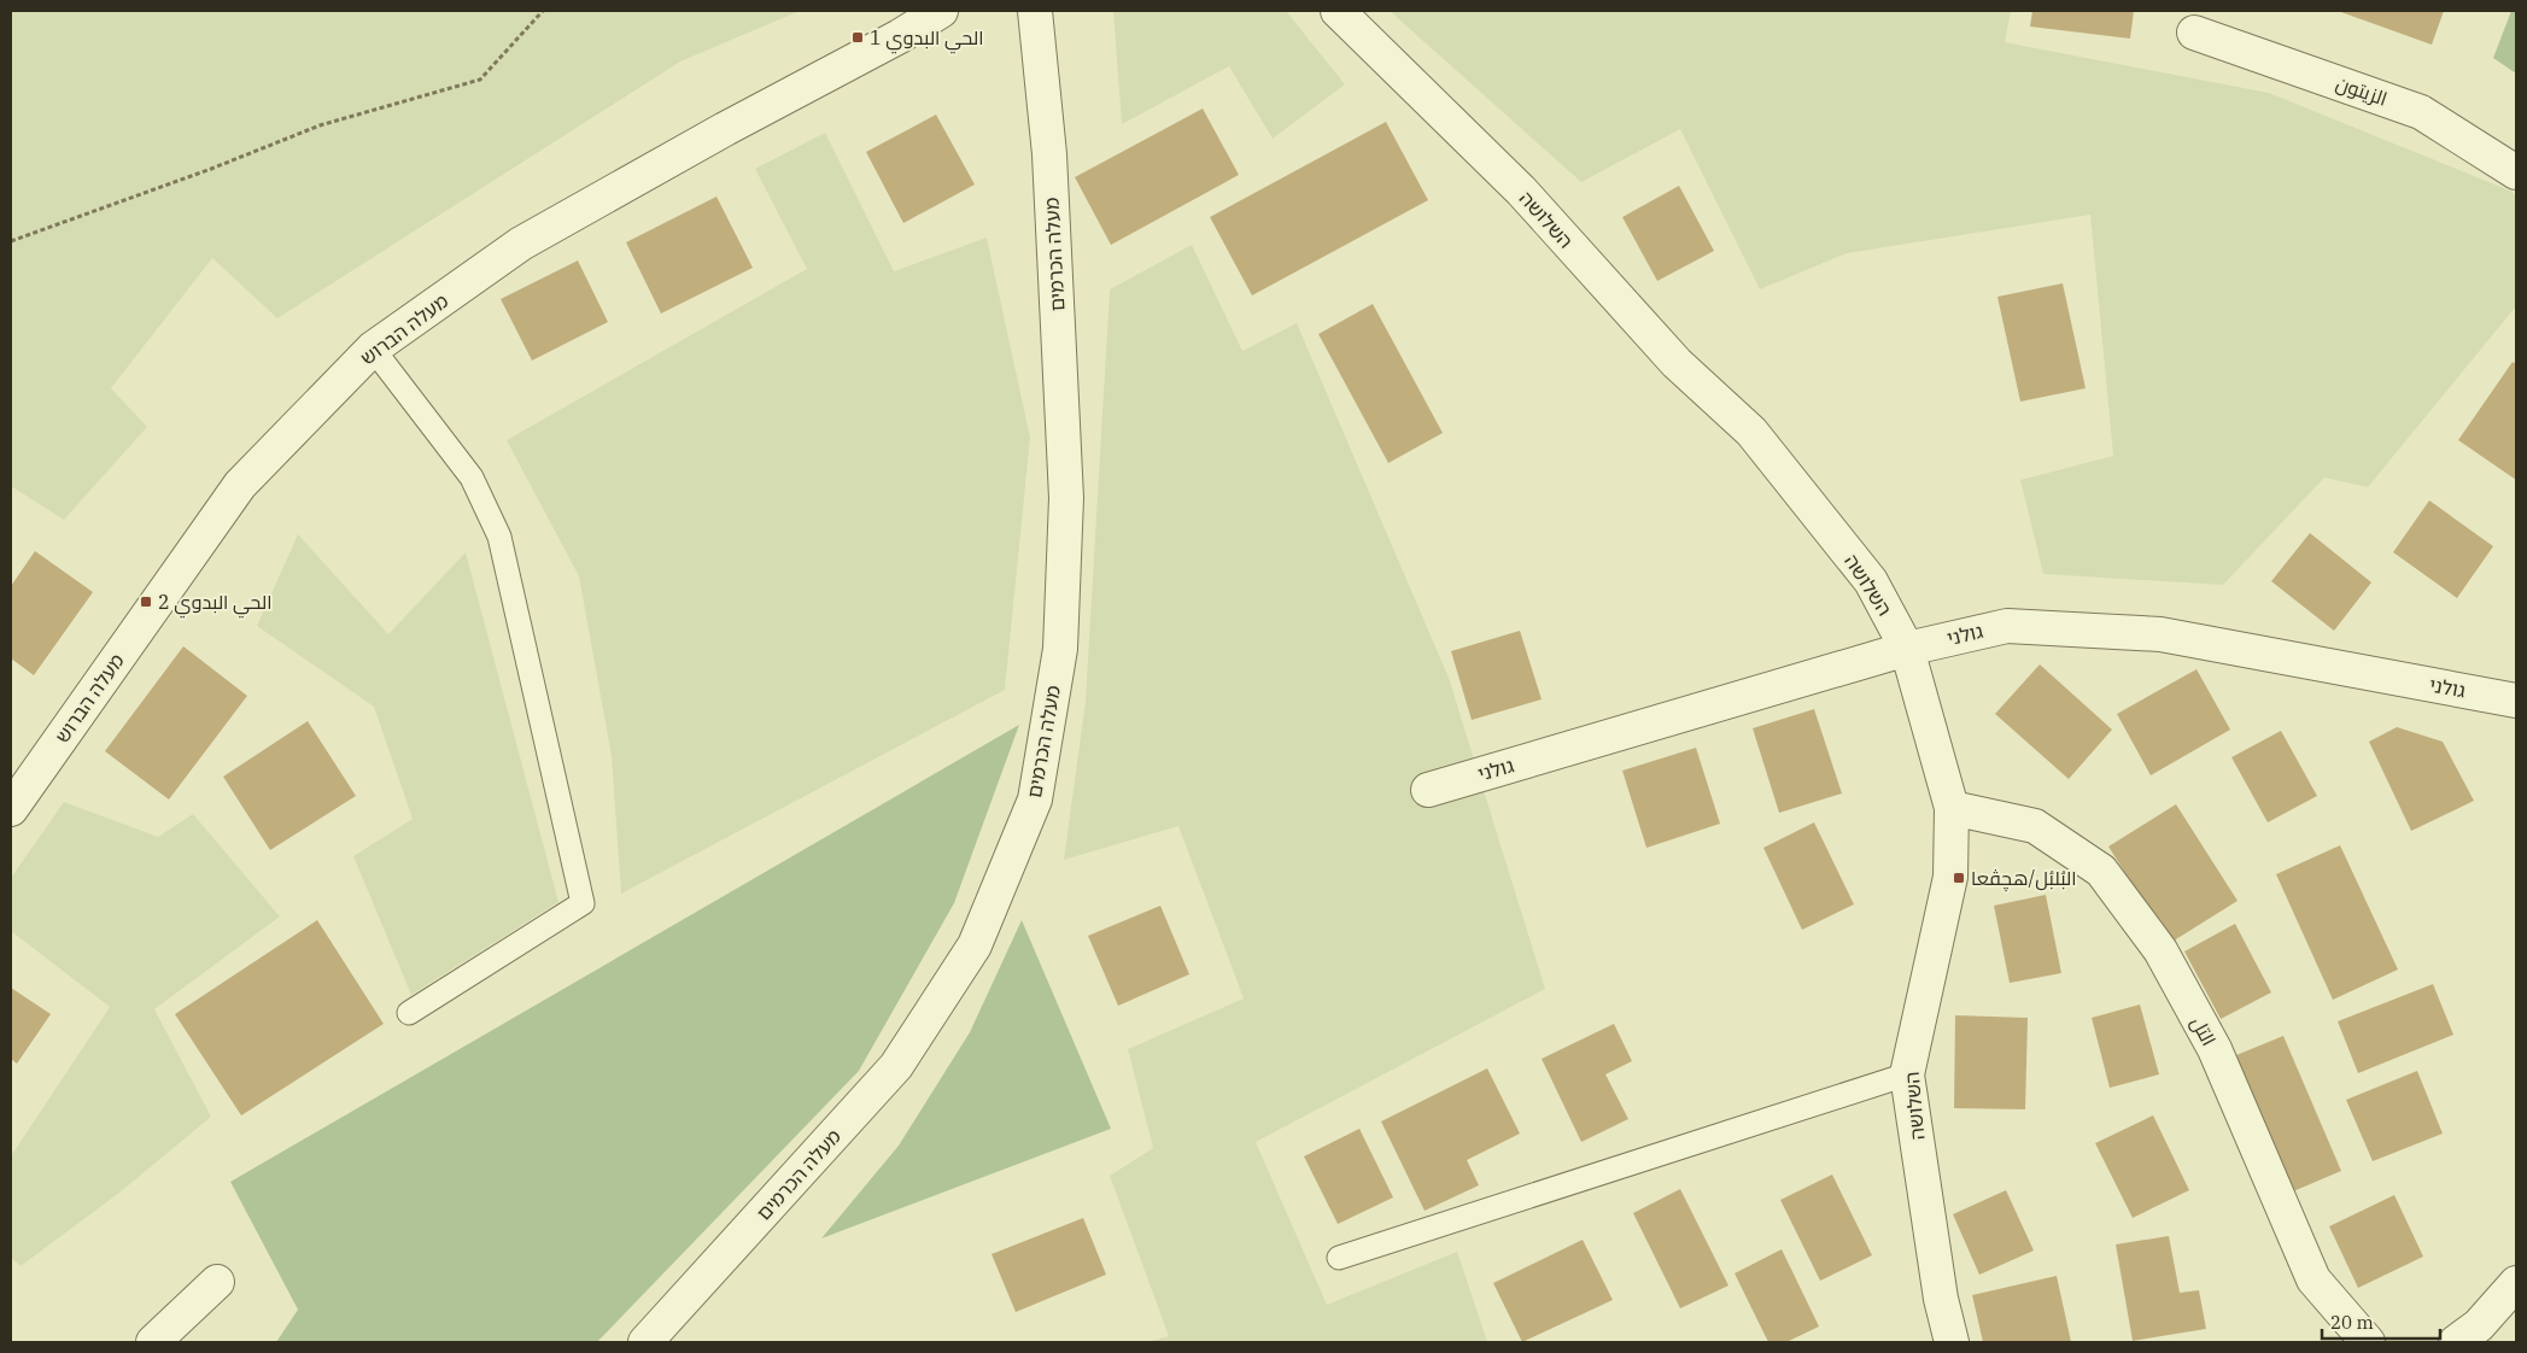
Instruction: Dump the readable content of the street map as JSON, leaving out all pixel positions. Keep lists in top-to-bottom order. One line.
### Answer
{"streets":{"street":["الزيتون","השלושה","מעלה הכרמים","מעלה הברוש","גולני","التل"]},"crossings":[["השלושה","גולני"],["השלושה","التل"]],"places":{"transit":["الحي البدوي 1","الحي البدوي 2","البُلبُل/هچڤعا"]},"scale_bar":"20 m"}
